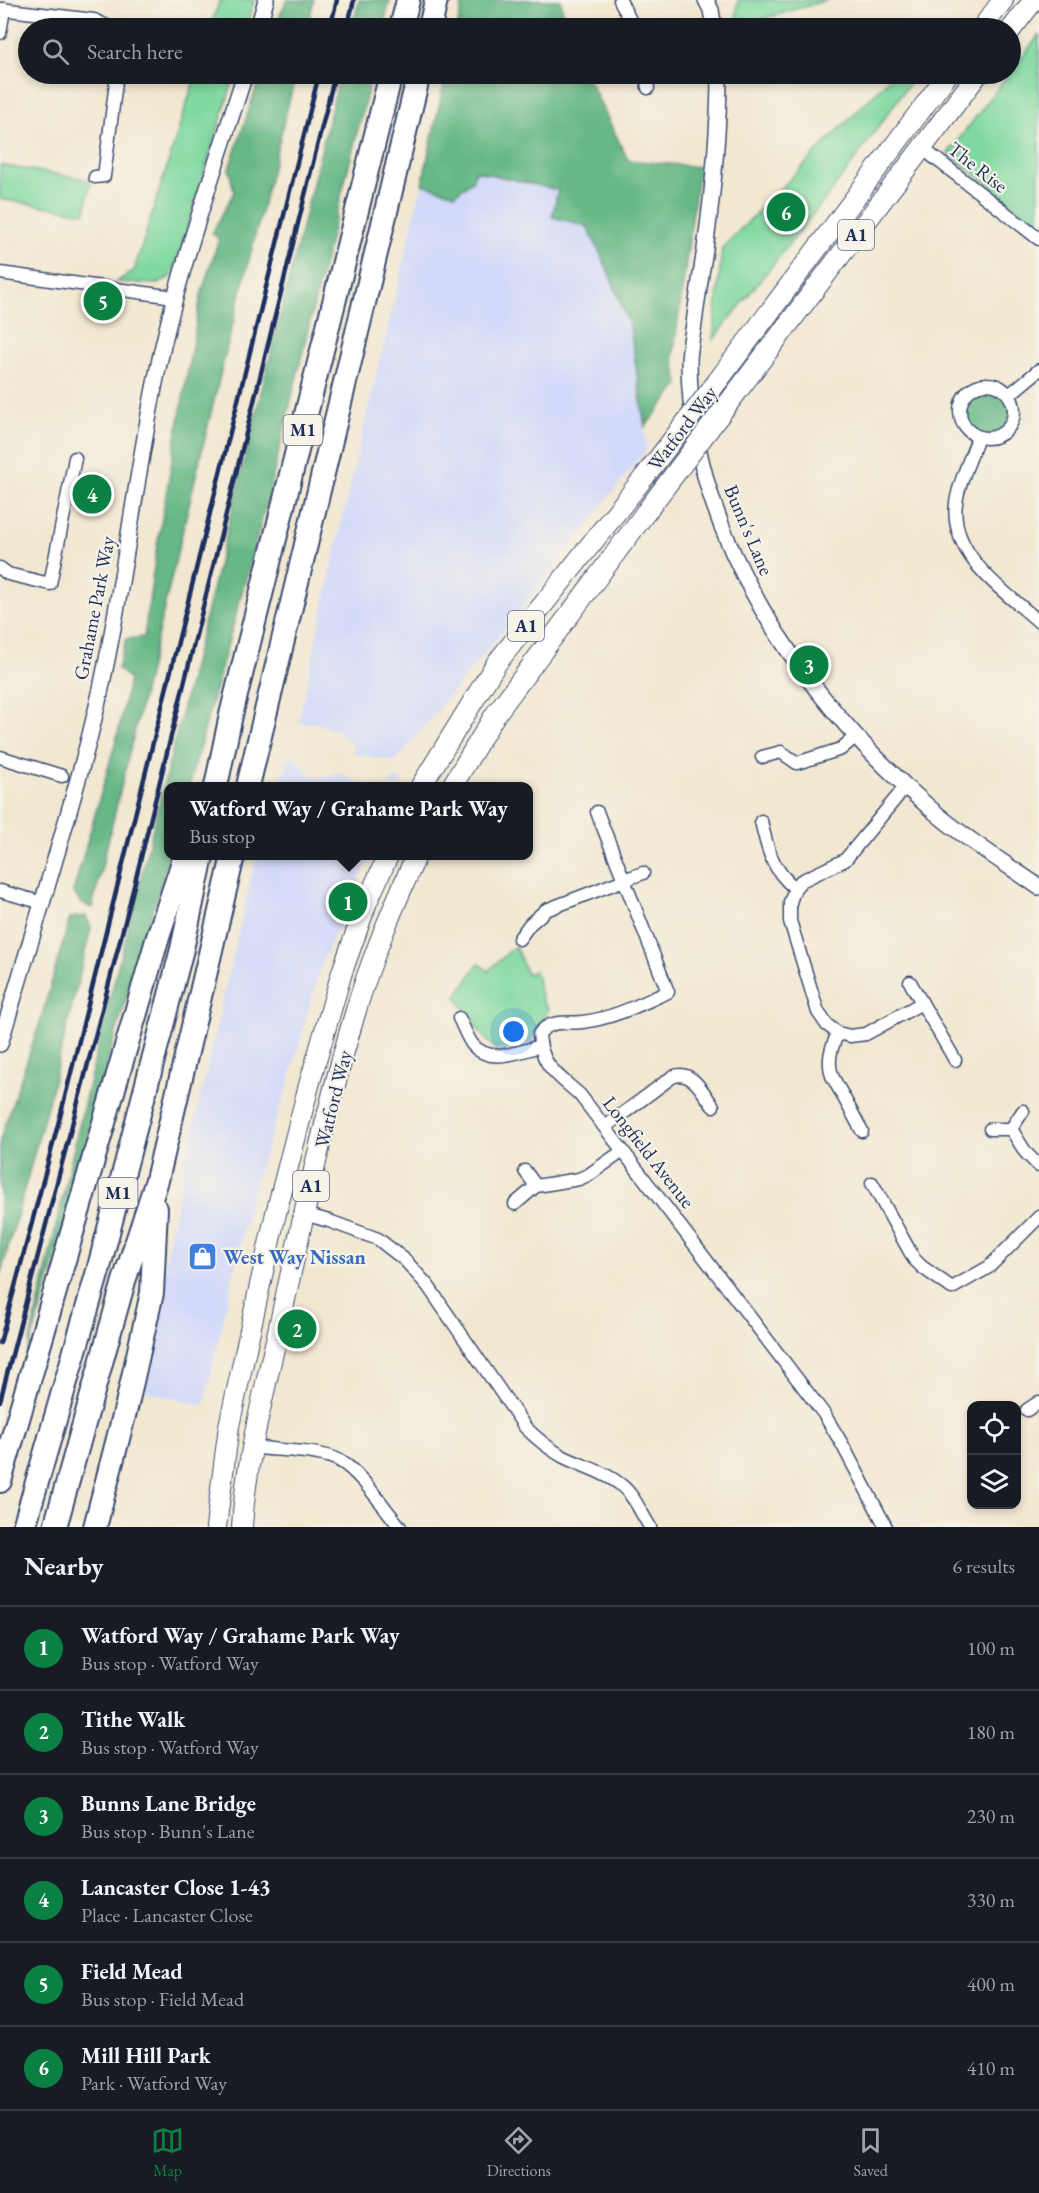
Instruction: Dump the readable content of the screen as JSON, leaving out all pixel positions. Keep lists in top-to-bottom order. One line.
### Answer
{"streets":{"highway":["A1","Watford Way","M1"],"street":["The Rise","Bunn's Lane","Grahame Park Way","Longfield Avenue"]},"crossings":[["The Rise","Watford Way"]],"places":{"shop":["West Way Nissan"]},"page":{"search":"Search here","pins":["6","5","4","3","1","2"],"popup":["Watford Way / Grahame Park Way","Bus stop"],"heading":["Nearby","6 results"],"list":[{"mark":"1","name":"Watford Way / Grahame Park Way","note":"Bus stop · Watford Way","value":"100 m"},{"mark":"2","name":"Tithe Walk","note":"Bus stop · Watford Way","value":"180 m"},{"mark":"3","name":"Bunns Lane Bridge","note":"Bus stop · Bunn's Lane","value":"230 m"},{"mark":"4","name":"Lancaster Close 1-43","note":"Place · Lancaster Close","value":"330 m"},{"mark":"5","name":"Field Mead","note":"Bus stop · Field Mead","value":"400 m"},{"mark":"6","name":"Mill Hill Park","note":"Park · Watford Way","value":"410 m"}],"nav":["Map","Directions","Saved"]}}
